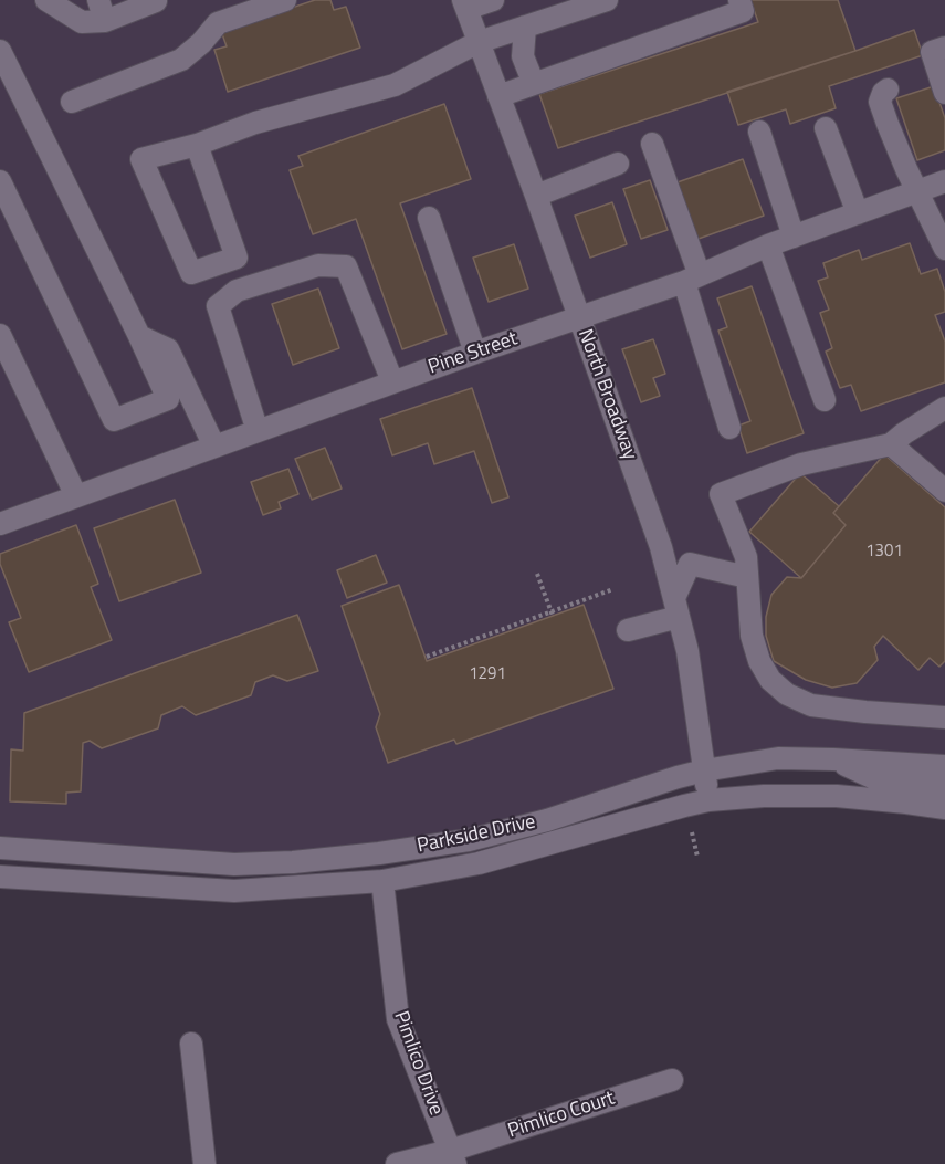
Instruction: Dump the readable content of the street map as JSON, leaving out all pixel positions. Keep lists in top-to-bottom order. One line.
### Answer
{"streets":{"street":["Pine Street","North Broadway","Parkside Drive","Pimlico Drive","Pimlico Court"]},"crossings":[["Pine Street","North Broadway"],["North Broadway","Parkside Drive"],["Parkside Drive","Pimlico Drive"],["Pimlico Drive","Pimlico Court"]],"house_numbers":["1301","1291"]}
